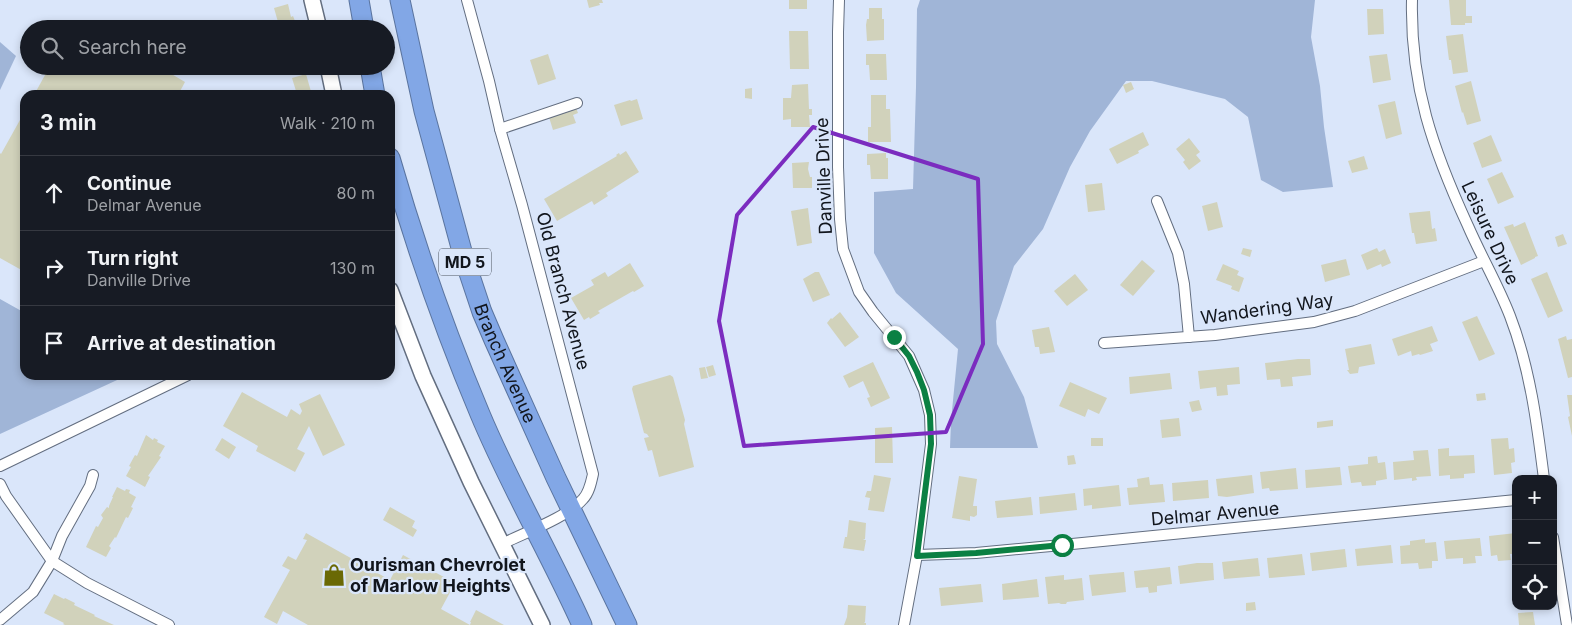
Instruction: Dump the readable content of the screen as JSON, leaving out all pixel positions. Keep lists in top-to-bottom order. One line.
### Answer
{"streets":{"highway":["MD 5","Branch Avenue"],"street":["Danville Drive","Leisure Drive","Old Branch Avenue","Wandering Way","Delmar Avenue"]},"crossings":[["Danville Drive","Delmar Avenue"],["Leisure Drive","Wandering Way"],["MD 5","Old Branch Avenue"],["Old Branch Avenue","Branch Avenue"]],"places":{"shop":["Ourisman Chevrolet of Marlow Heights"]},"page":{"search":"Search here","heading":["3 min","Walk · 210 m"],"list":[["Continue","Delmar Avenue","80 m"],["Turn right","Danville Drive","130 m"],"Arrive at destination"],"map_buttons":["+","−"]}}
